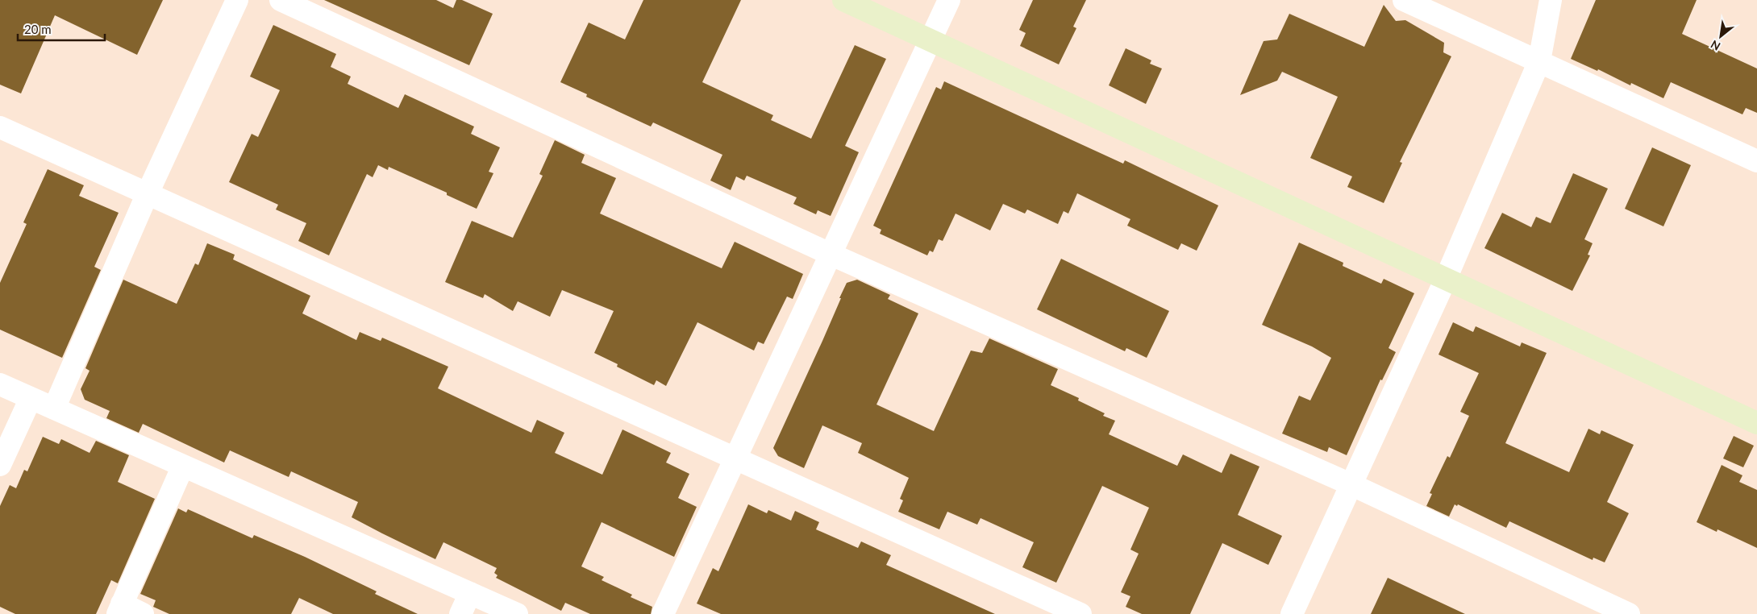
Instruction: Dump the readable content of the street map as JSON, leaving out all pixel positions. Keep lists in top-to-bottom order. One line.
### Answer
{"scale_bar":"20 m","north":"bottom left"}
